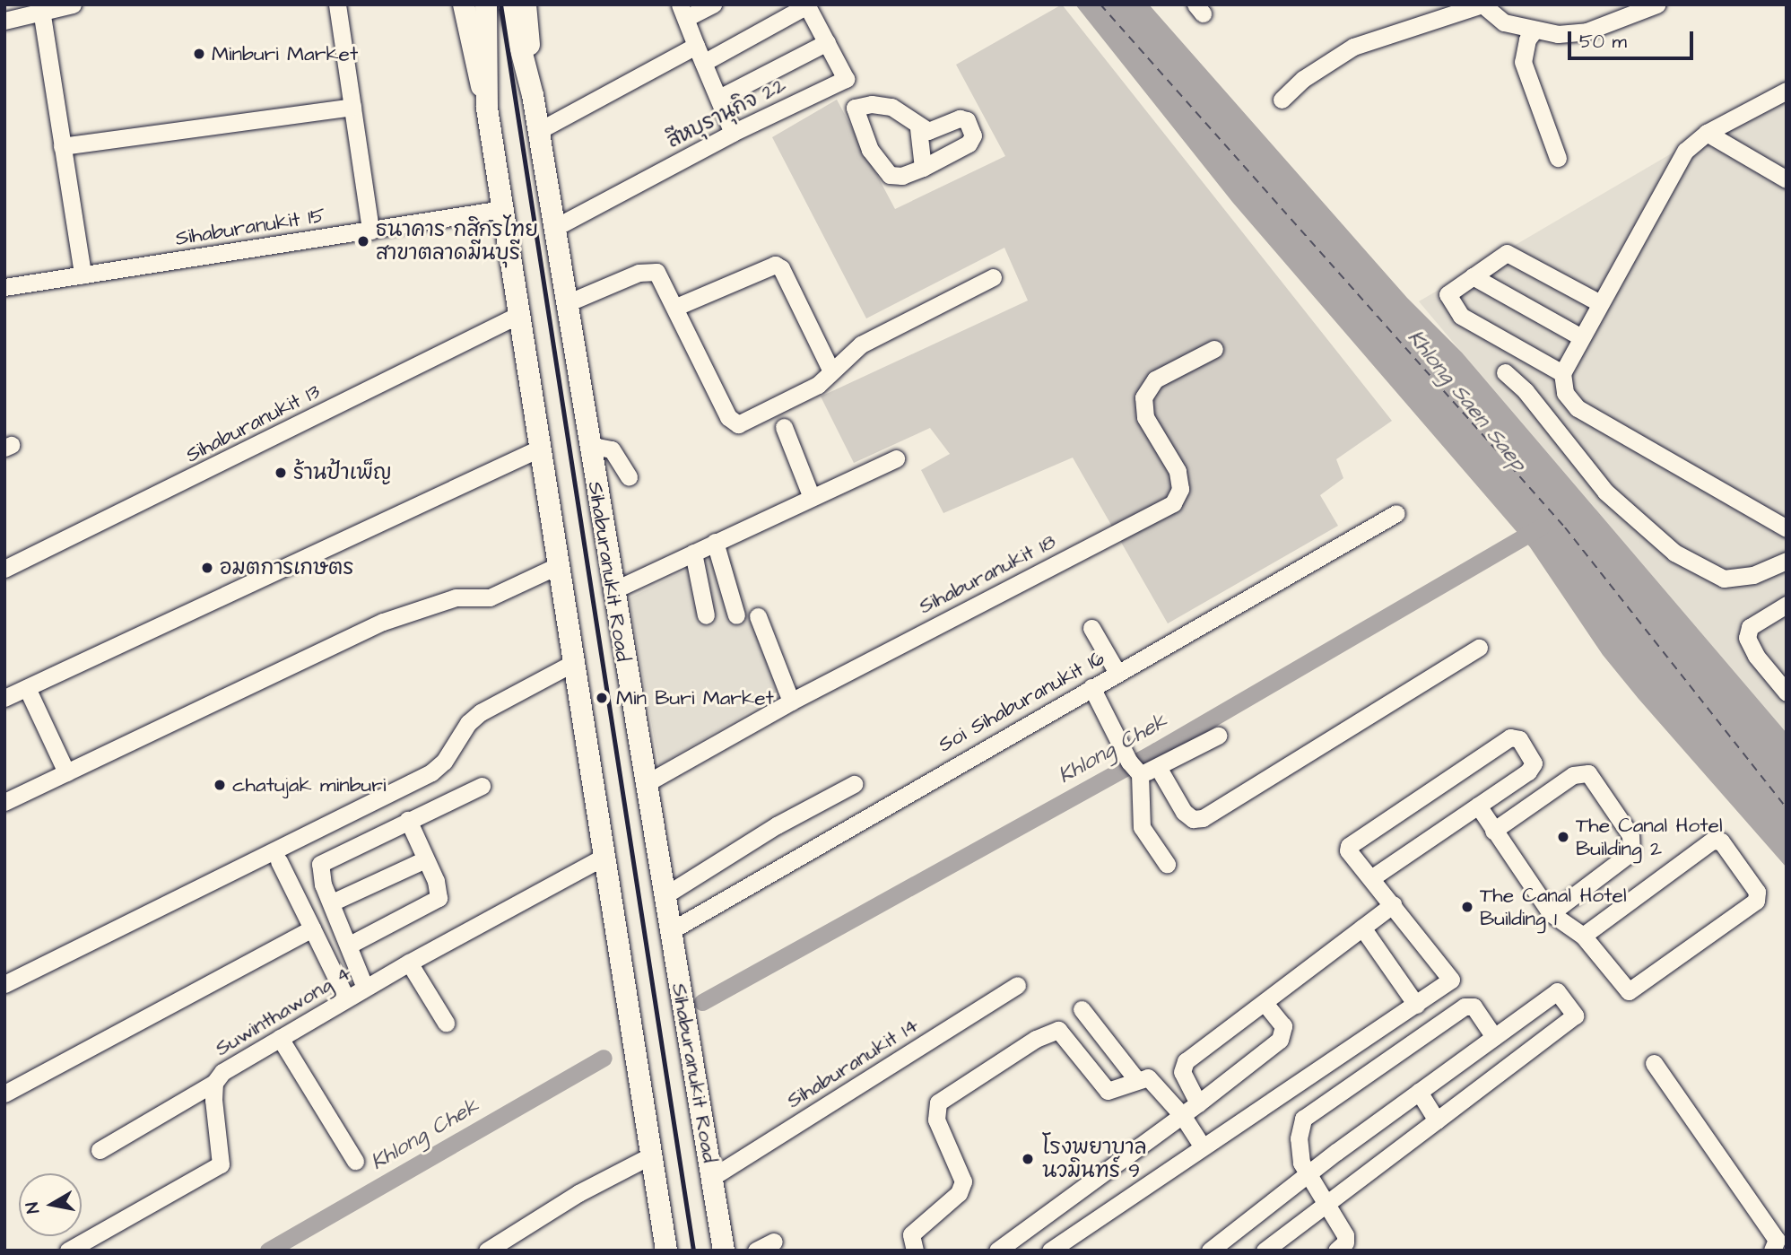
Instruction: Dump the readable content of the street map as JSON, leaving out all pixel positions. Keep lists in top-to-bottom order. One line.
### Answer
{"streets":{"main road":["Sihaburanukit Road"],"street":["สีหบุรานุกิจ 22","Sihaburanukit 15","Sihaburanukit 13","Sihaburanukit 18","Soi Sihaburanukit 16","Suwinthawong 4","Sihaburanukit 14"]},"crossings":[["สีหบุรานุกิจ 22","Sihaburanukit Road"],["Sihaburanukit Road","Sihaburanukit 18"],["Sihaburanukit Road","Soi Sihaburanukit 16"],["Sihaburanukit Road","Sihaburanukit 14"]],"water":["Khlong Saen Saep","Khlong Chek"],"places":["Minburi Market","ธนาคาร กสิกรไทย สาขาตลาดมีนบุรี","ร้านป้าเพ็ญ","อมตการเกษตร","Min Buri Market","chatujak minburi","The Canal Hotel Building 2","The Canal Hotel Building 1","โรงพยาบาล นวมินทร์ 9"],"scale_bar":"50 m","north":"left"}
